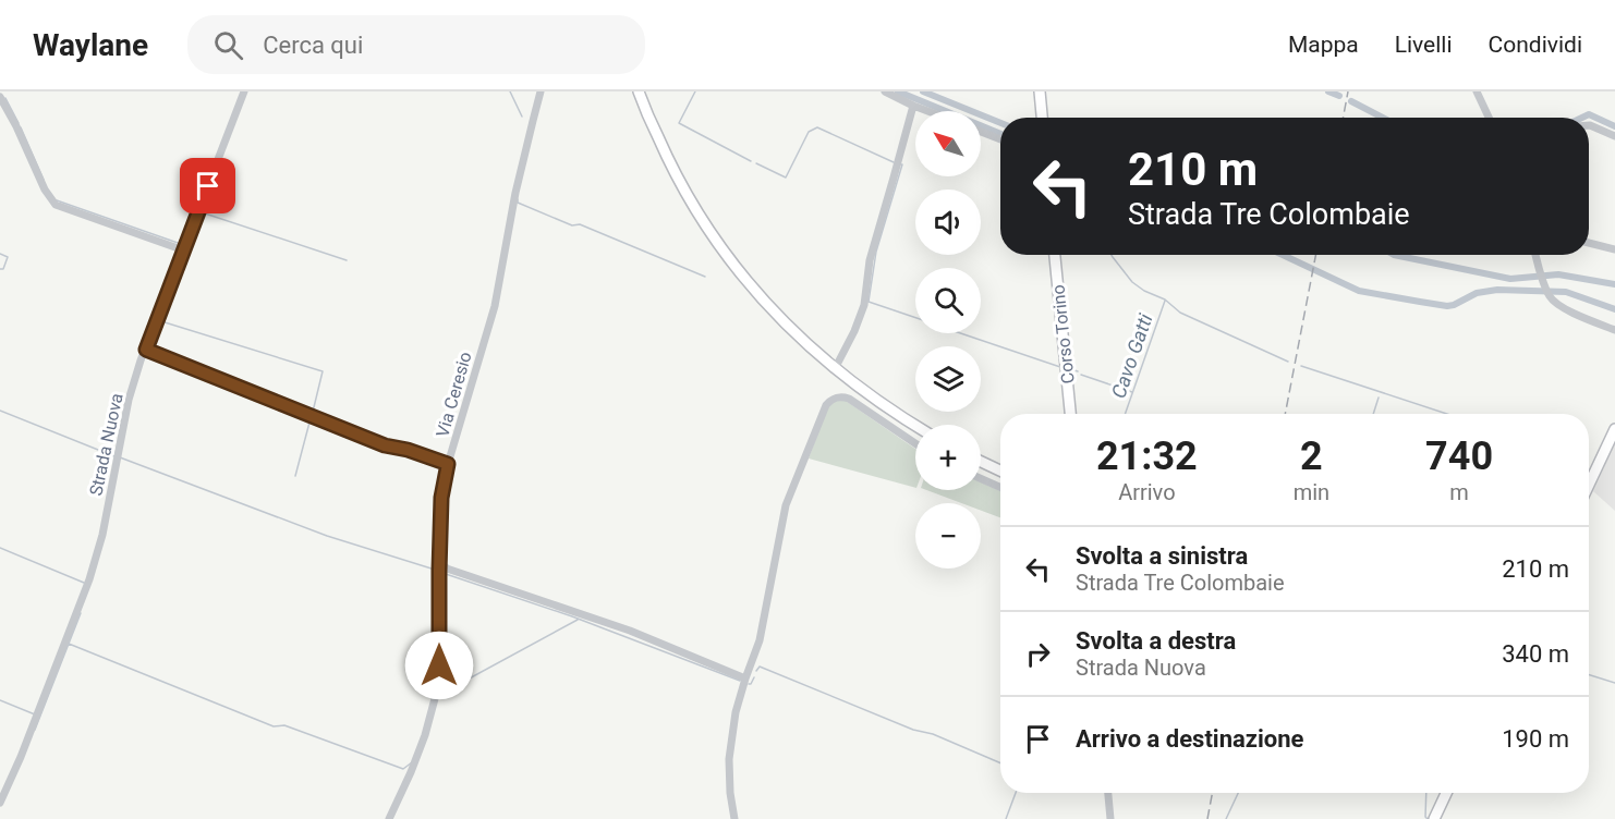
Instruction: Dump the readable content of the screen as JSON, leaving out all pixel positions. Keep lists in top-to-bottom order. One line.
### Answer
{"streets":{"main road":["Corso Torino"],"street":["Via Ceresio","Strada Nuova"]},"water":["Cavo Gatti"],"north":"top left","page":{"header":"Waylane","search":"Cerca qui","nav":["Mappa","Livelli","Condividi"],"map_buttons":["+","−"],"turn":["210 m","Strada Tre Colombaie"],"eta":["21:32","Arrivo","2","min","740","m"],"list":[{"name":"Svolta a sinistra","note":"Strada Tre Colombaie","value":"210 m"},{"name":"Svolta a destra","note":"Strada Nuova","value":"340 m"},{"name":"Arrivo a destinazione","value":"190 m"}]}}
